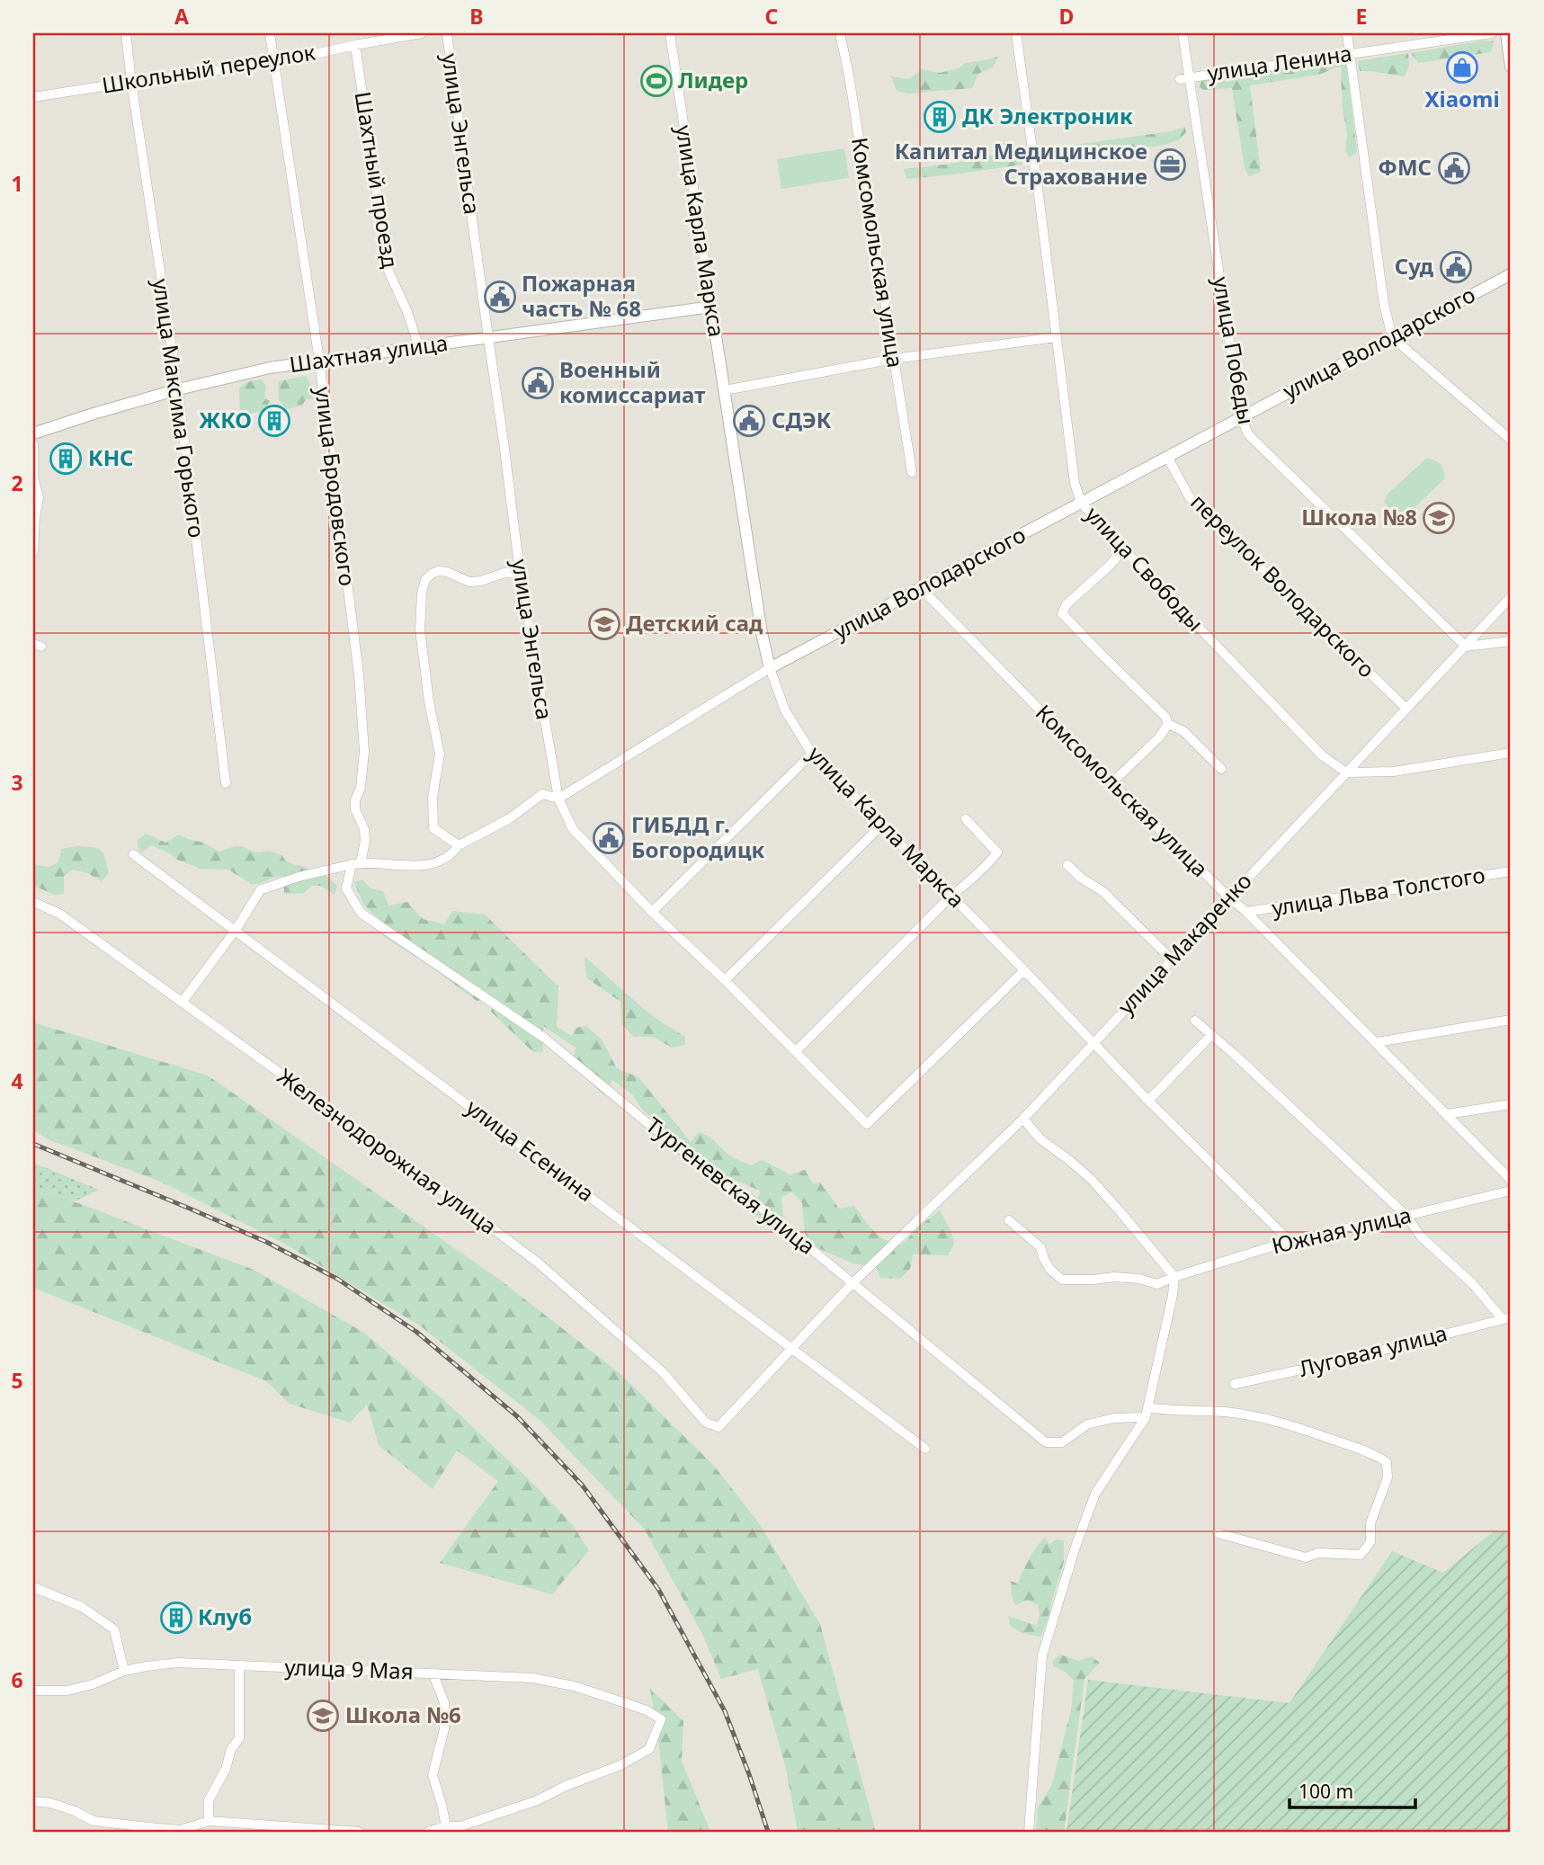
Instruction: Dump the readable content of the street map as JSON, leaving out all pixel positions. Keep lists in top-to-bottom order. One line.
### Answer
{"streets":{"main road":["улица Карла Маркса","улица Володарского","Шахтная улица"],"street":["улица Ленина","Школьный переулок","улица Энгельса","Шахтный проезд","Комсомольская улица","улица Победы","улица Максима Горького","улица Бродовского","улица Свободы","переулок Володарского","улица Льва Толстого","улица Макаренко","улица Есенина","Железнодорожная улица","Тургеневская улица","Южная улица","Луговая улица","улица 9 Мая"]},"crossings":[["улица Ленина","улица Победы"],["Школьный переулок","Шахтный проезд"],["Школьный переулок","улица Максима Горького"],["Школьный переулок","улица Бродовского"],["улица Энгельса","улица Карла Маркса"],["улица Энгельса","улица Володарского"],["улица Энгельса","Шахтная улица"],["Шахтный проезд","Шахтная улица"],["улица Карла Маркса","улица Володарского"],["улица Карла Маркса","Шахтная улица"],["улица Карла Маркса","улица Макаренко"],["улица Карла Маркса","Южная улица"],["Комсомольская улица","улица Володарского"],["Комсомольская улица","улица Льва Толстого"],["Комсомольская улица","улица Макаренко"],["улица Володарского","улица Победы"],["улица Володарского","улица Бродовского"],["улица Володарского","улица Свободы"],["улица Володарского","переулок Володарского"],["улица Володарского","улица Есенина"],["улица Володарского","Железнодорожная улица"],["улица Володарского","Тургеневская улица"],["улица Победы","улица Макаренко"],["Шахтная улица","улица Максима Горького"],["Шахтная улица","улица Бродовского"],["улица Бродовского","Тургеневская улица"],["улица Свободы","улица Макаренко"],["переулок Володарского","улица Макаренко"],["улица Макаренко","улица Есенина"],["улица Макаренко","Железнодорожная улица"],["улица Макаренко","Тургеневская улица"]],"places":{"shop":["Xiaomi"],"sports":["Лидер"],"building":["ДК Электроник","ЖКО","КНС","Клуб"],"office":["Капитал Медицинское Страхование"],"public building":["ФМС","Суд","Пожарная часть № 68","Военный комиссариат","СДЭК","ГИБДД г. Богородицк"],"school or university":["Школа №8","Детский сад","Школа №6"]},"scale_bar":"100 m","grid":{"columns":["A","B","C","D","E"],"rows":["1","2","3","4","5","6"]}}
